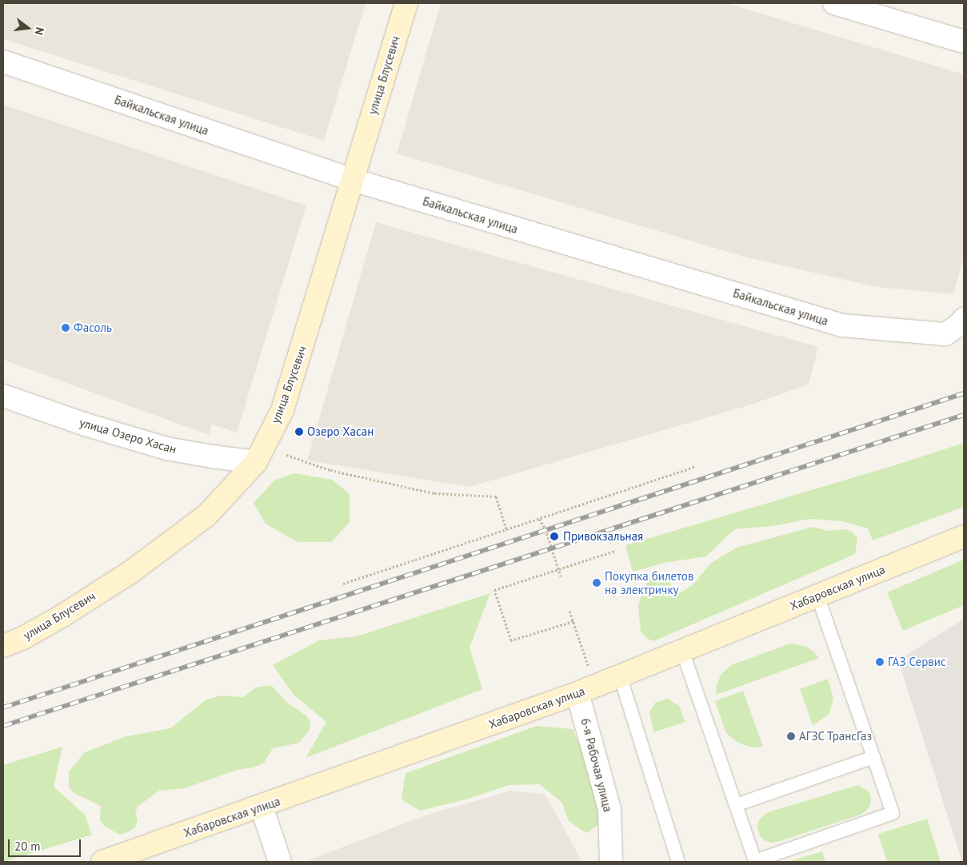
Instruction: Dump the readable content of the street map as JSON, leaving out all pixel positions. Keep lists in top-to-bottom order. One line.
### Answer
{"streets":{"main road":["улица Блусевич","Хабаровская улица"],"street":["Байкальская улица","улица Озеро Хасан","6-я Рабочая улица"]},"crossings":[["улица Блусевич","Байкальская улица"],["улица Блусевич","улица Озеро Хасан"],["Хабаровская улица","6-я Рабочая улица"]],"places":["Фасоль","Озеро Хасан","Привокзальная","Покупка билетов на электричку","ГАЗ Сервис","АГЗС ТрансГаз"],"scale_bar":"20 m","north":"right"}
